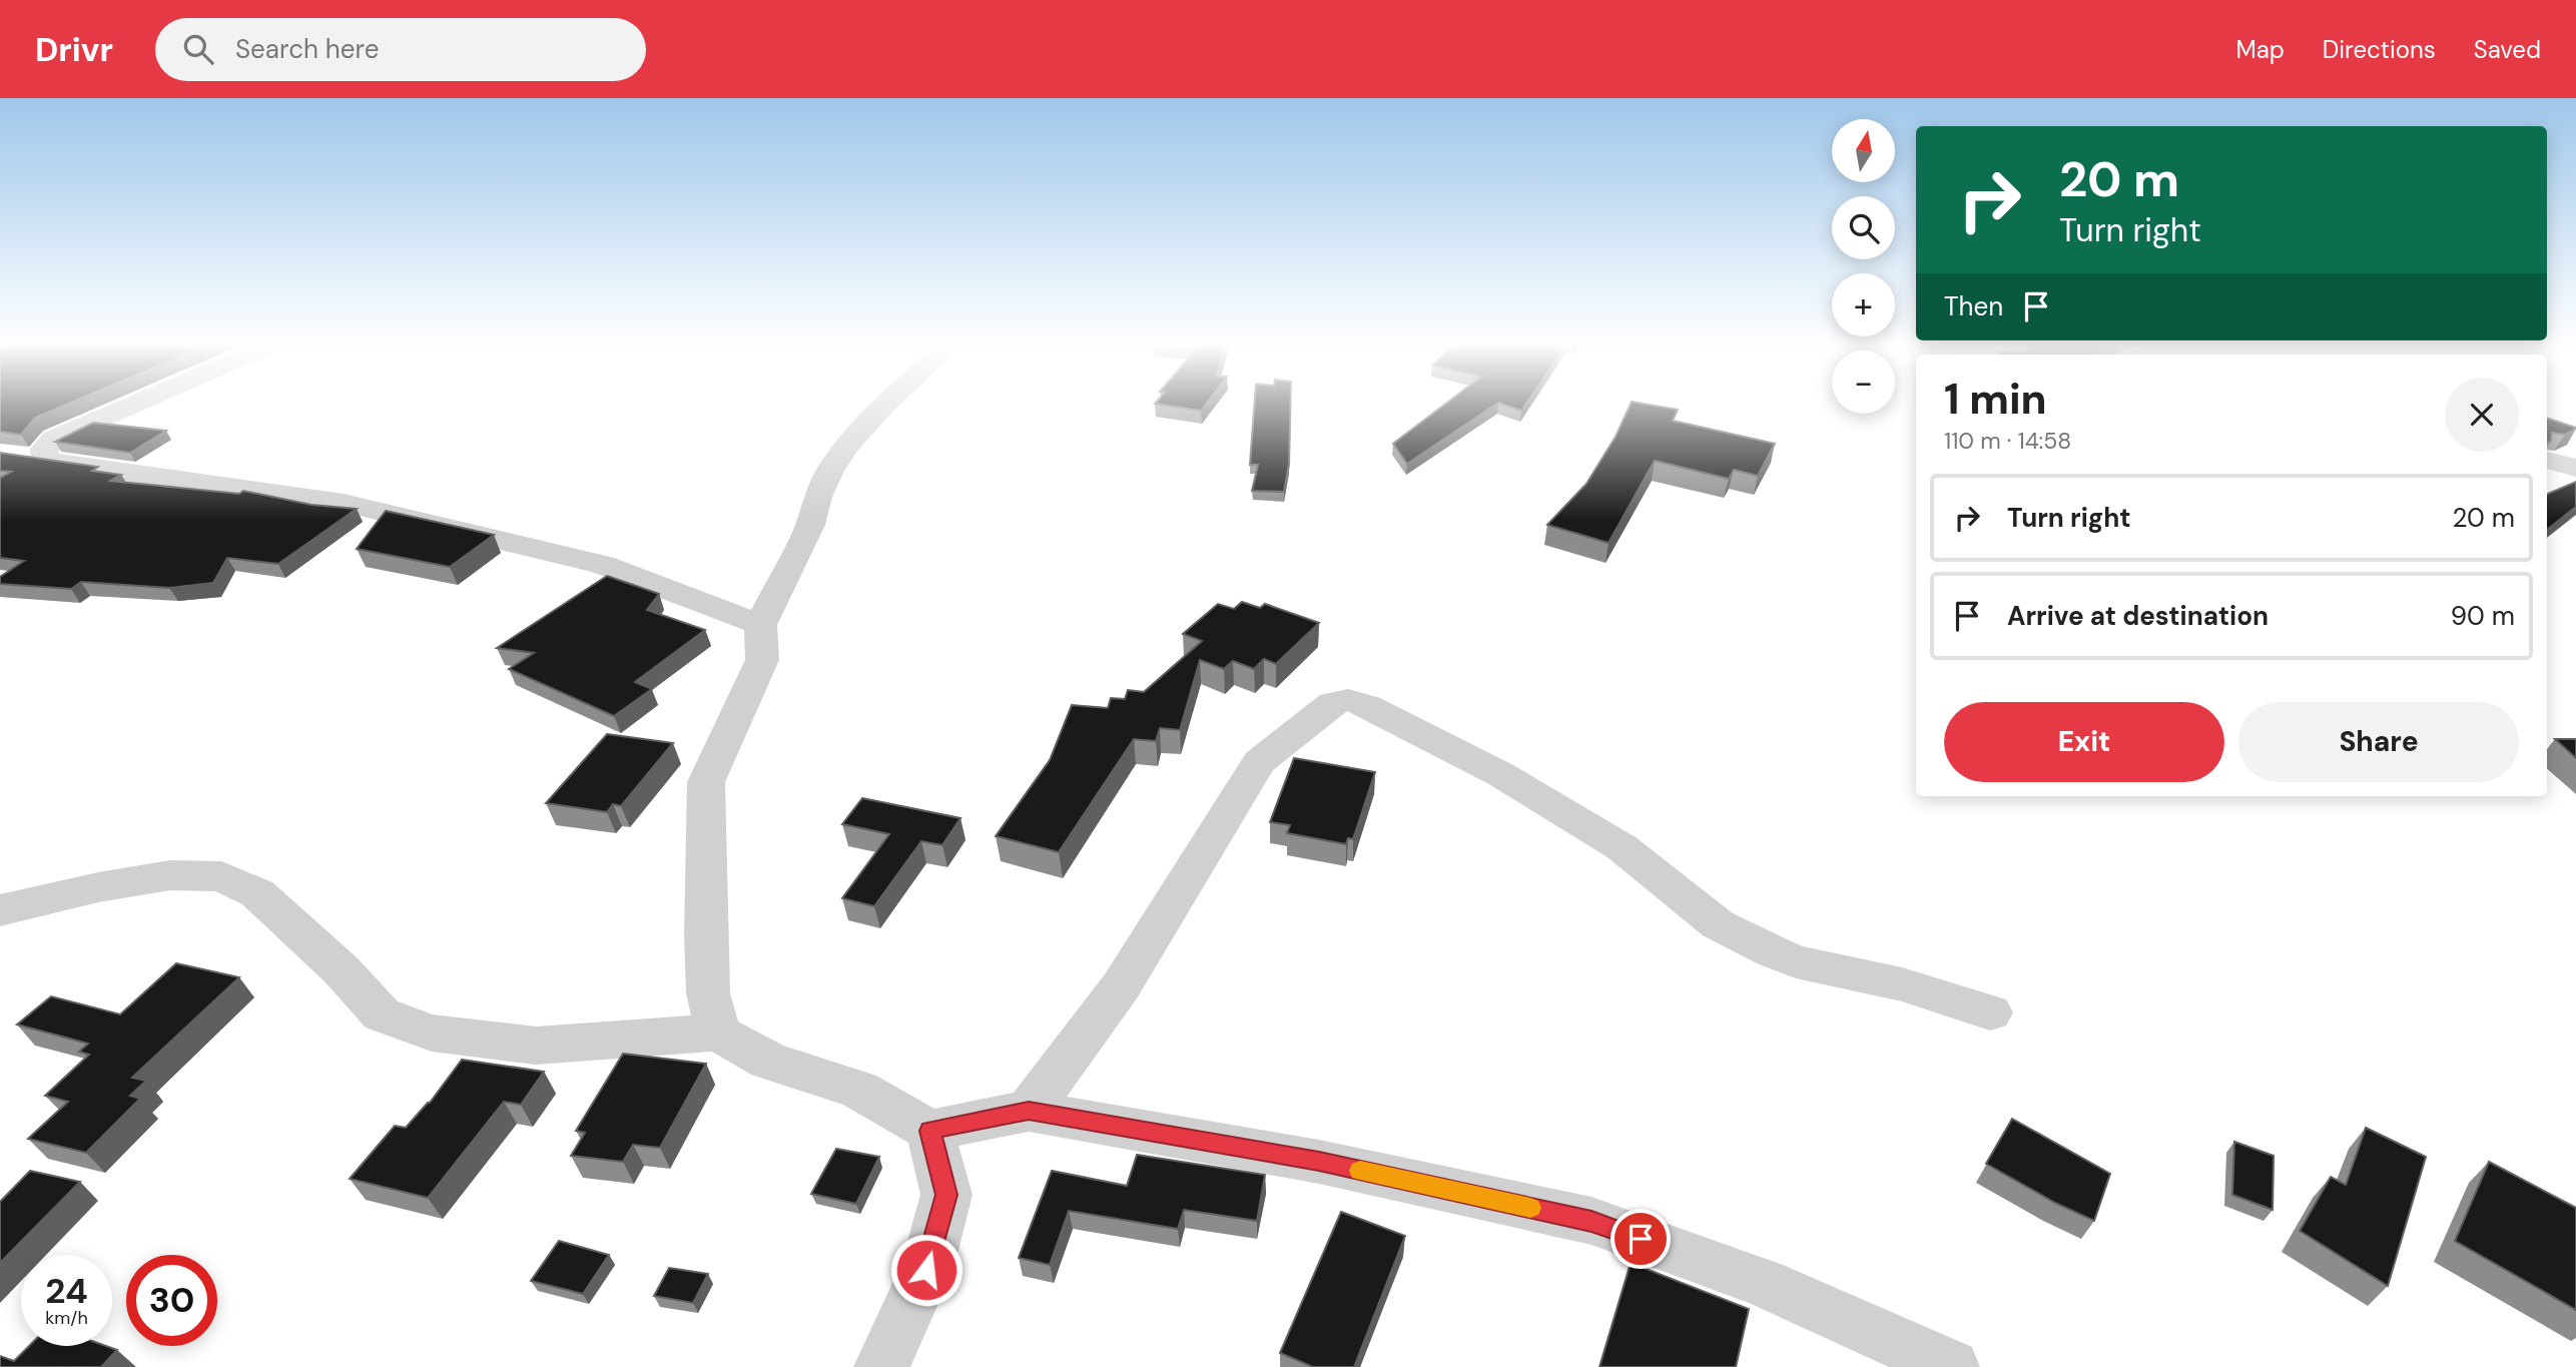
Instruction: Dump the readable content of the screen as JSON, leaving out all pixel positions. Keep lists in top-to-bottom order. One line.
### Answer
{"north":"top","page":{"header":"Drivr","search":"Search here","nav":["Map","Directions","Saved"],"map_buttons":["+","−"],"turn":["20 m","Turn right"],"then":"Then","heading":["1 min","110 m · 14:58"],"list":[{"name":"Turn right","value":"20 m"},{"name":"Arrive at destination","value":"90 m"}],"buttons":["Exit","Share"],"speed":"24 km/h","limit":"30"}}
